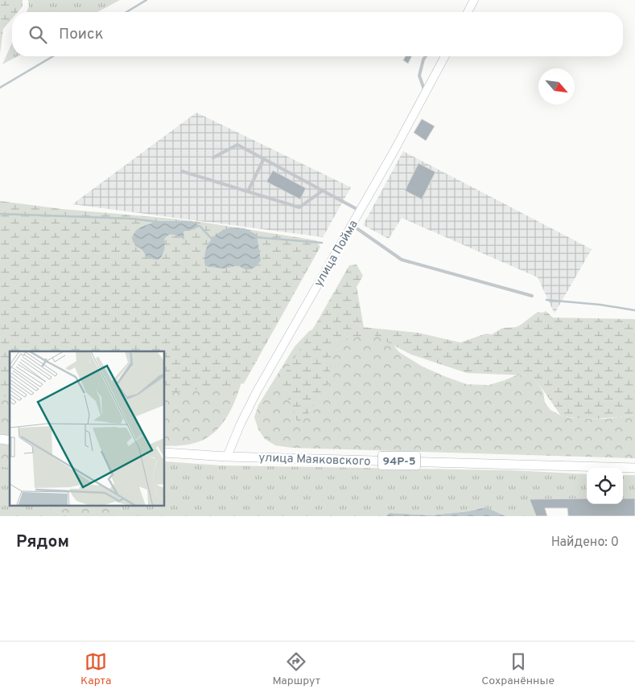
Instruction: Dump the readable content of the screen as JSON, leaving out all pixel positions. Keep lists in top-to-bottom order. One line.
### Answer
{"streets":{"main road":["улица Пойма","улица Маяковского","94Р-5"]},"crossings":[["улица Пойма","улица Маяковского"]],"north":"bottom right","page":{"search":"Поиск","heading":["Рядом","Найдено: 0"],"nav":["Карта","Маршрут","Сохранённые"]}}
